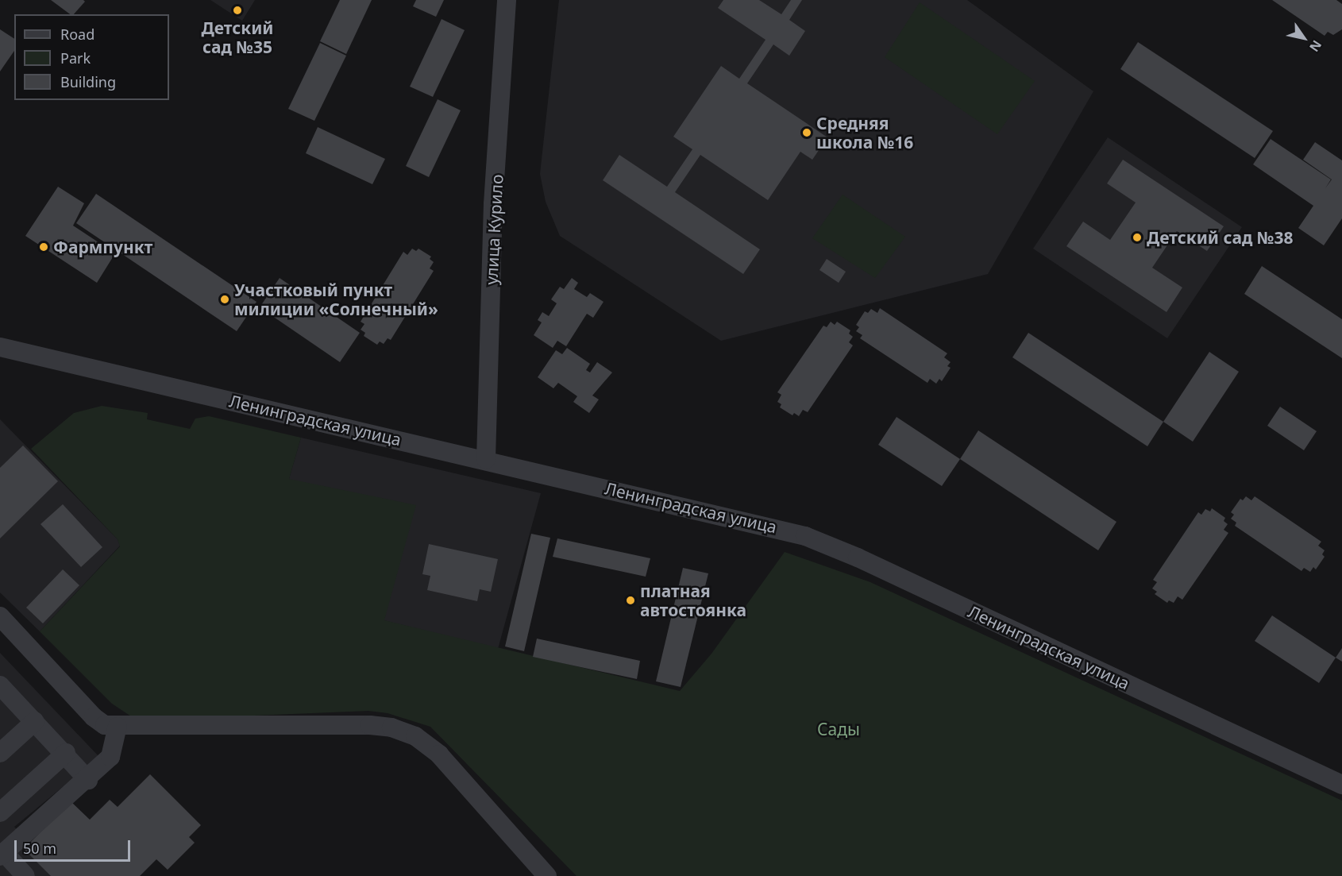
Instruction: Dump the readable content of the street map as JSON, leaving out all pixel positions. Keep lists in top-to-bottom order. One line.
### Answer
{"streets":{"street":["улица Курило","Ленинградская улица"]},"crossings":[["улица Курило","Ленинградская улица"]],"parks":["Сады"],"places":["Детский сад №35","Средняя школа №16","Детский сад №38","Фармпункт","Участковый пункт милиции «Солнечный»","платная автостоянка"],"legend":["Road","Park","Building"],"scale_bar":"50 m","north":"bottom right"}
